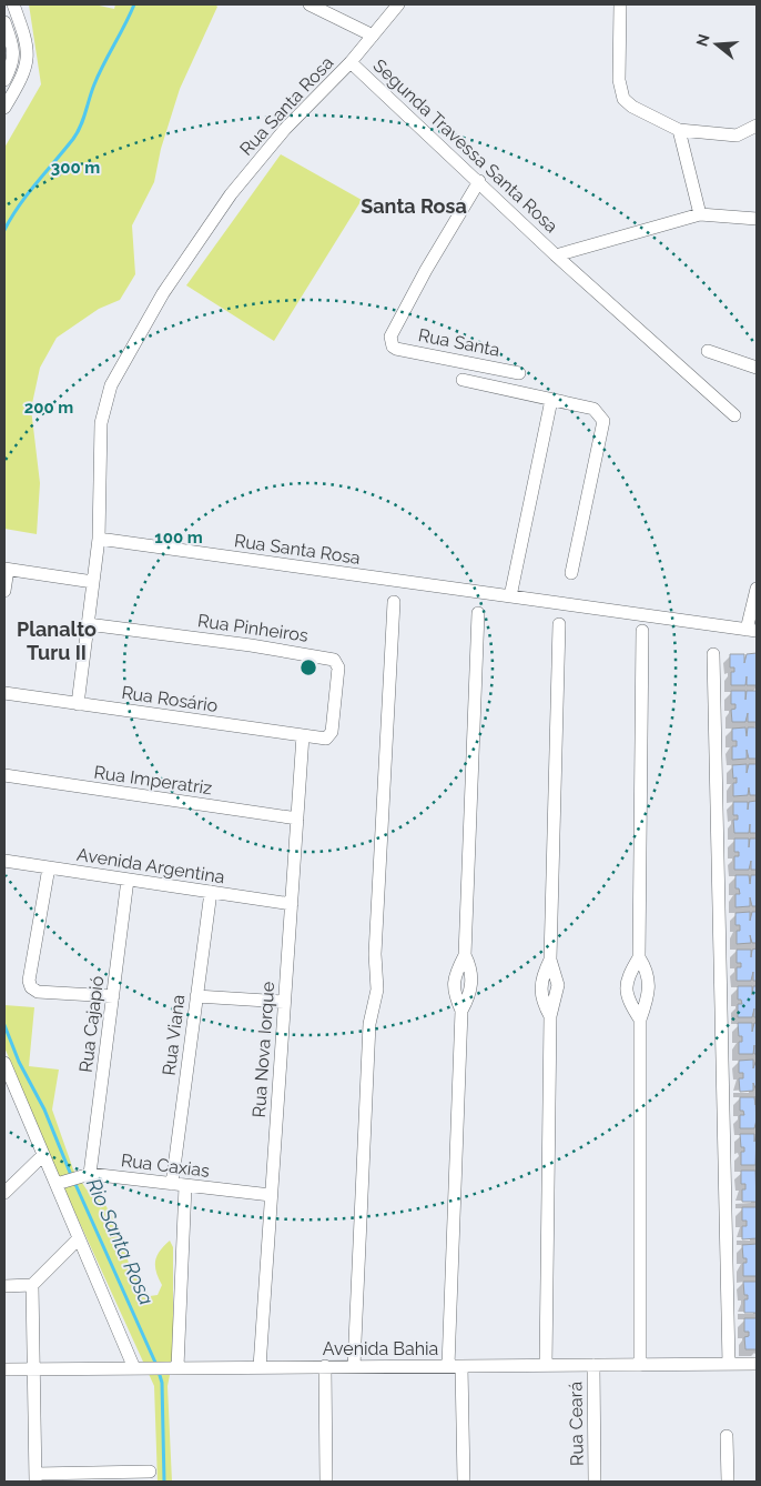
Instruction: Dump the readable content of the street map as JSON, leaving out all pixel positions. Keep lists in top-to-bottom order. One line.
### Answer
{"streets":{"street":["Rua Santa Rosa","Segunda Travessa Santa Rosa","Rua Santa","Rua Pinheiros","Rua Rosário","Rua Imperatriz","Avenida Argentina","Rua Cajapió","Rua Viana","Rua Nova Iorque","Rua Caxias","Avenida Bahia","Rua Ceará"]},"crossings":[["Rua Santa Rosa","Segunda Travessa Santa Rosa"],["Segunda Travessa Santa Rosa","Rua Santa"],["Rua Pinheiros","Rua Rosário"],["Rua Rosário","Rua Nova Iorque"],["Rua Imperatriz","Rua Nova Iorque"],["Avenida Argentina","Rua Cajapió"],["Avenida Argentina","Rua Viana"],["Avenida Argentina","Rua Nova Iorque"],["Rua Cajapió","Rua Caxias"],["Rua Viana","Rua Caxias"],["Rua Nova Iorque","Rua Caxias"],["Rua Nova Iorque","Avenida Bahia"],["Avenida Bahia","Rua Ceará"]],"districts":["Santa Rosa","Planalto Turu II"],"water":["Rio Santa Rosa"],"north":"left","rings":["300 m","200 m","100 m"]}
